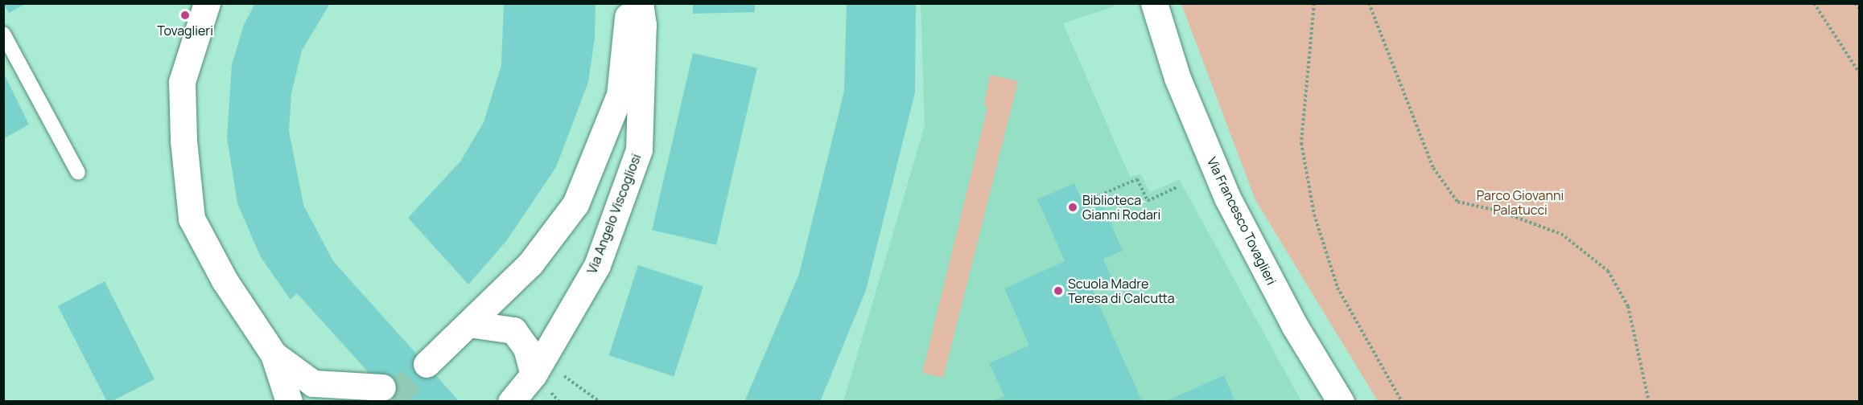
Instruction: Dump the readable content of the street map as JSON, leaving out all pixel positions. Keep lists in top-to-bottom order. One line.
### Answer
{"streets":{"street":["Via Angelo Viscogliosi","Via Francesco Tovaglieri"]},"parks":["Parco Giovanni Palatucci"],"places":["Tovaglieri","Biblioteca Gianni Rodari","Scuola Madre Teresa di Calcutta"]}
